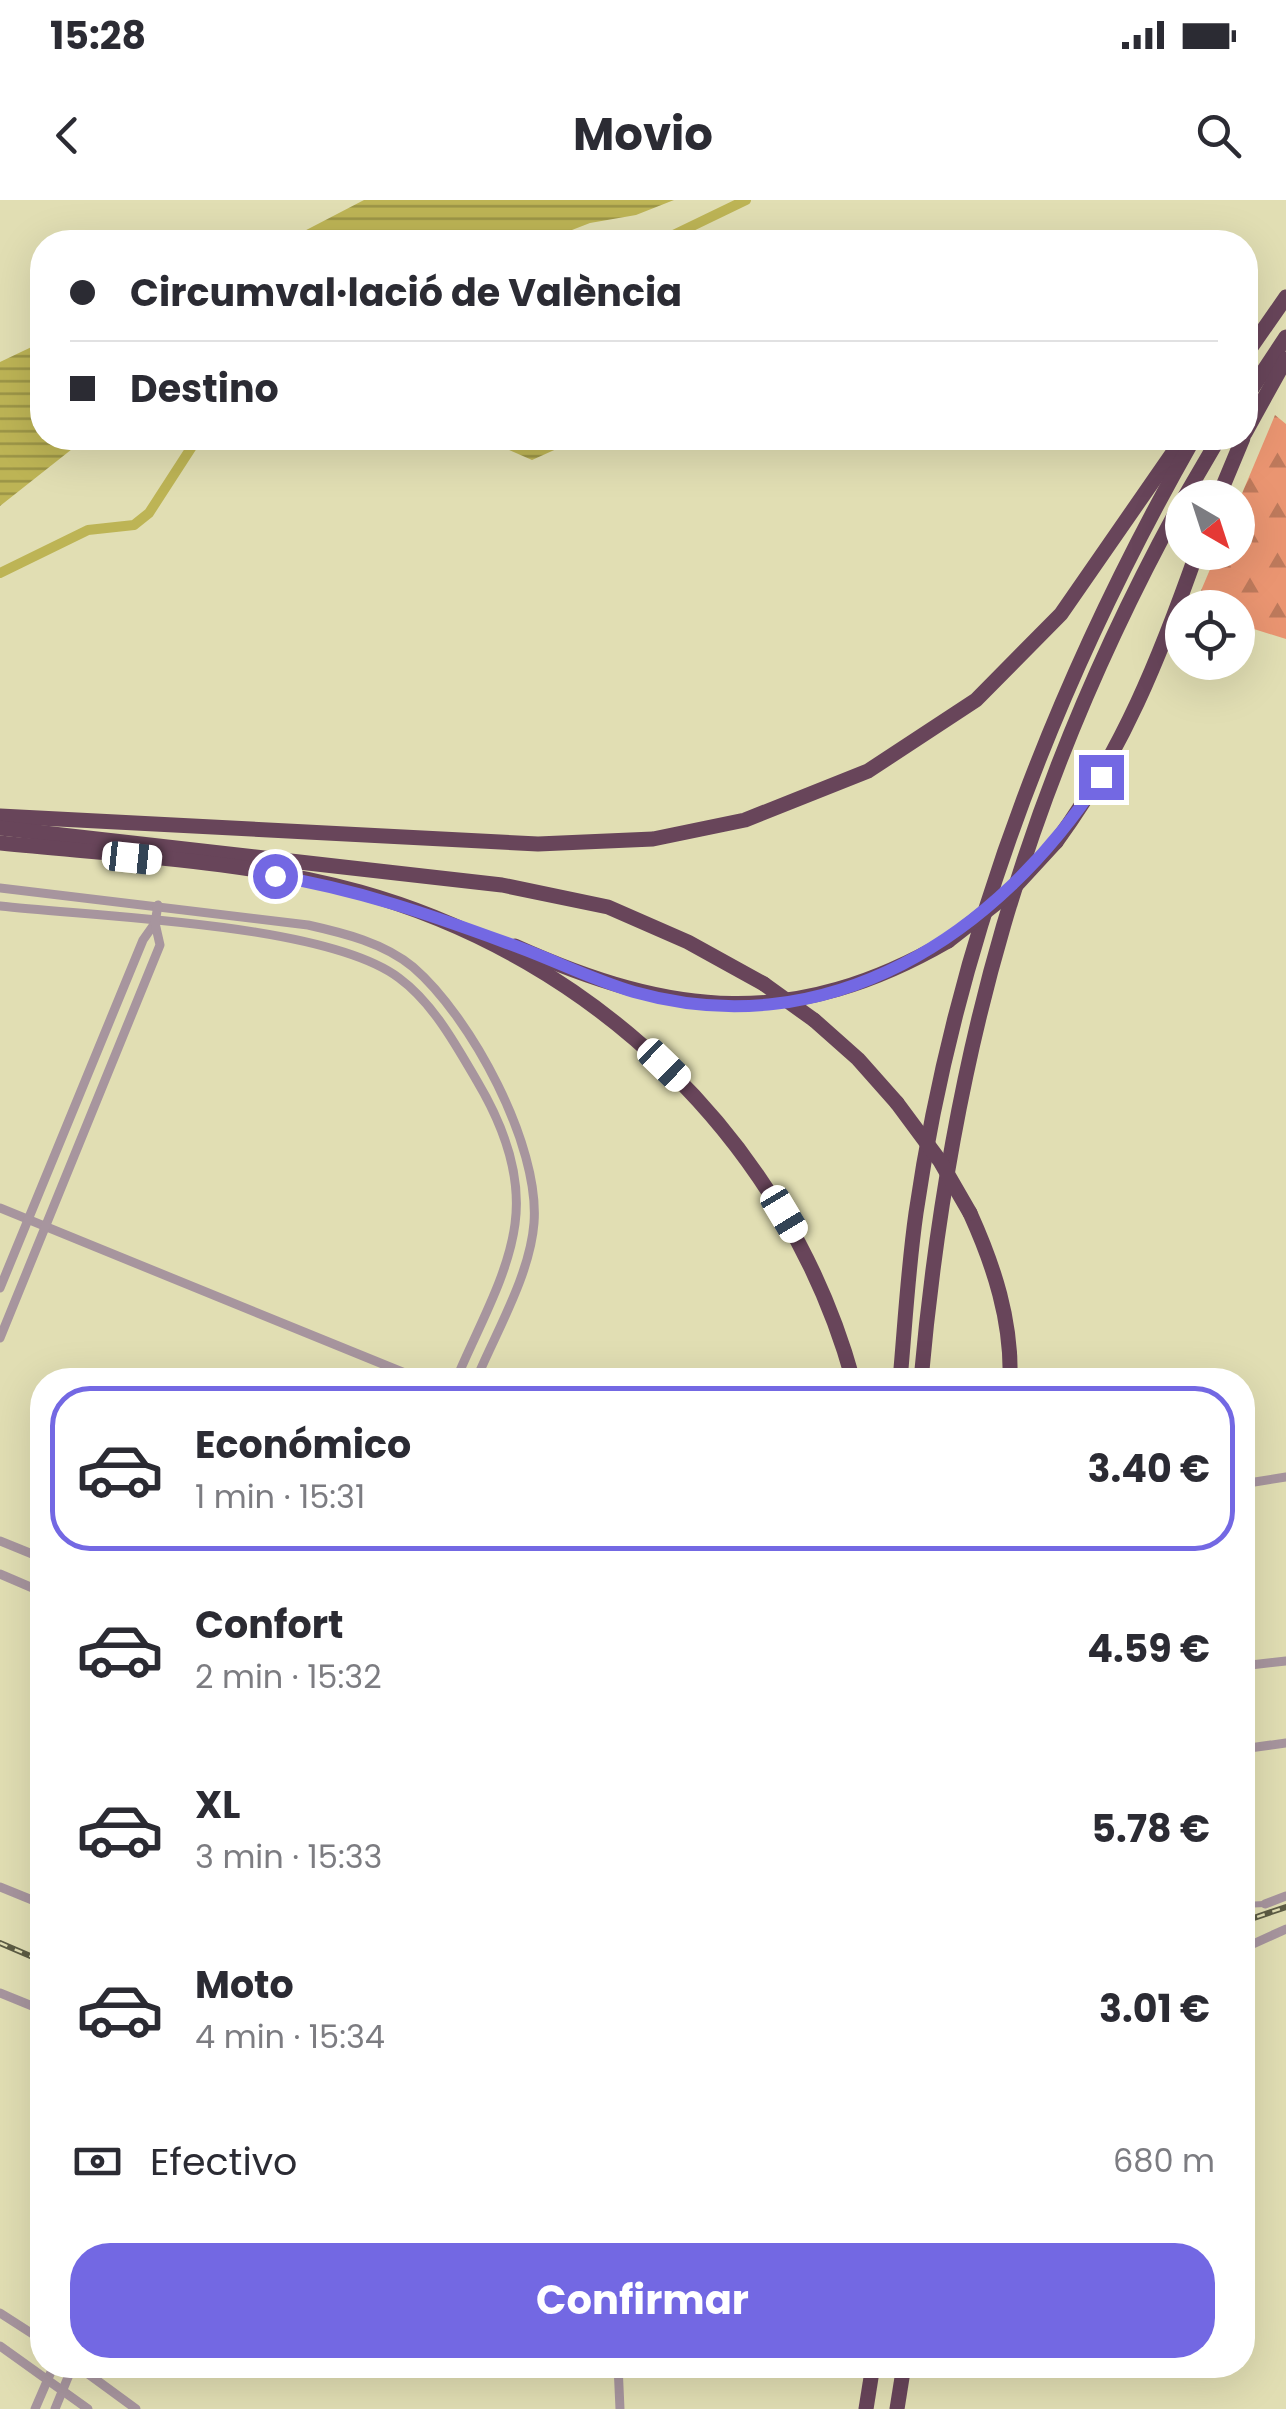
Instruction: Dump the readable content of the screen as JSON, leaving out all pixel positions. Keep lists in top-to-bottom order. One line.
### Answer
{"north":"bottom right","page":{"status":"15:28","header":"Movio","banner":["Circumval·lació de València","Destino"],"list":[{"name":"Económico","note":"1 min · 15:31","value":"3.40 €"},{"name":"Confort","note":"2 min · 15:32","value":"4.59 €"},{"name":"XL","note":"3 min · 15:33","value":"5.78 €"},{"name":"Moto","note":"4 min · 15:34","value":"3.01 €"}],"pay":["Efectivo","680 m"],"buttons":"Confirmar"}}
